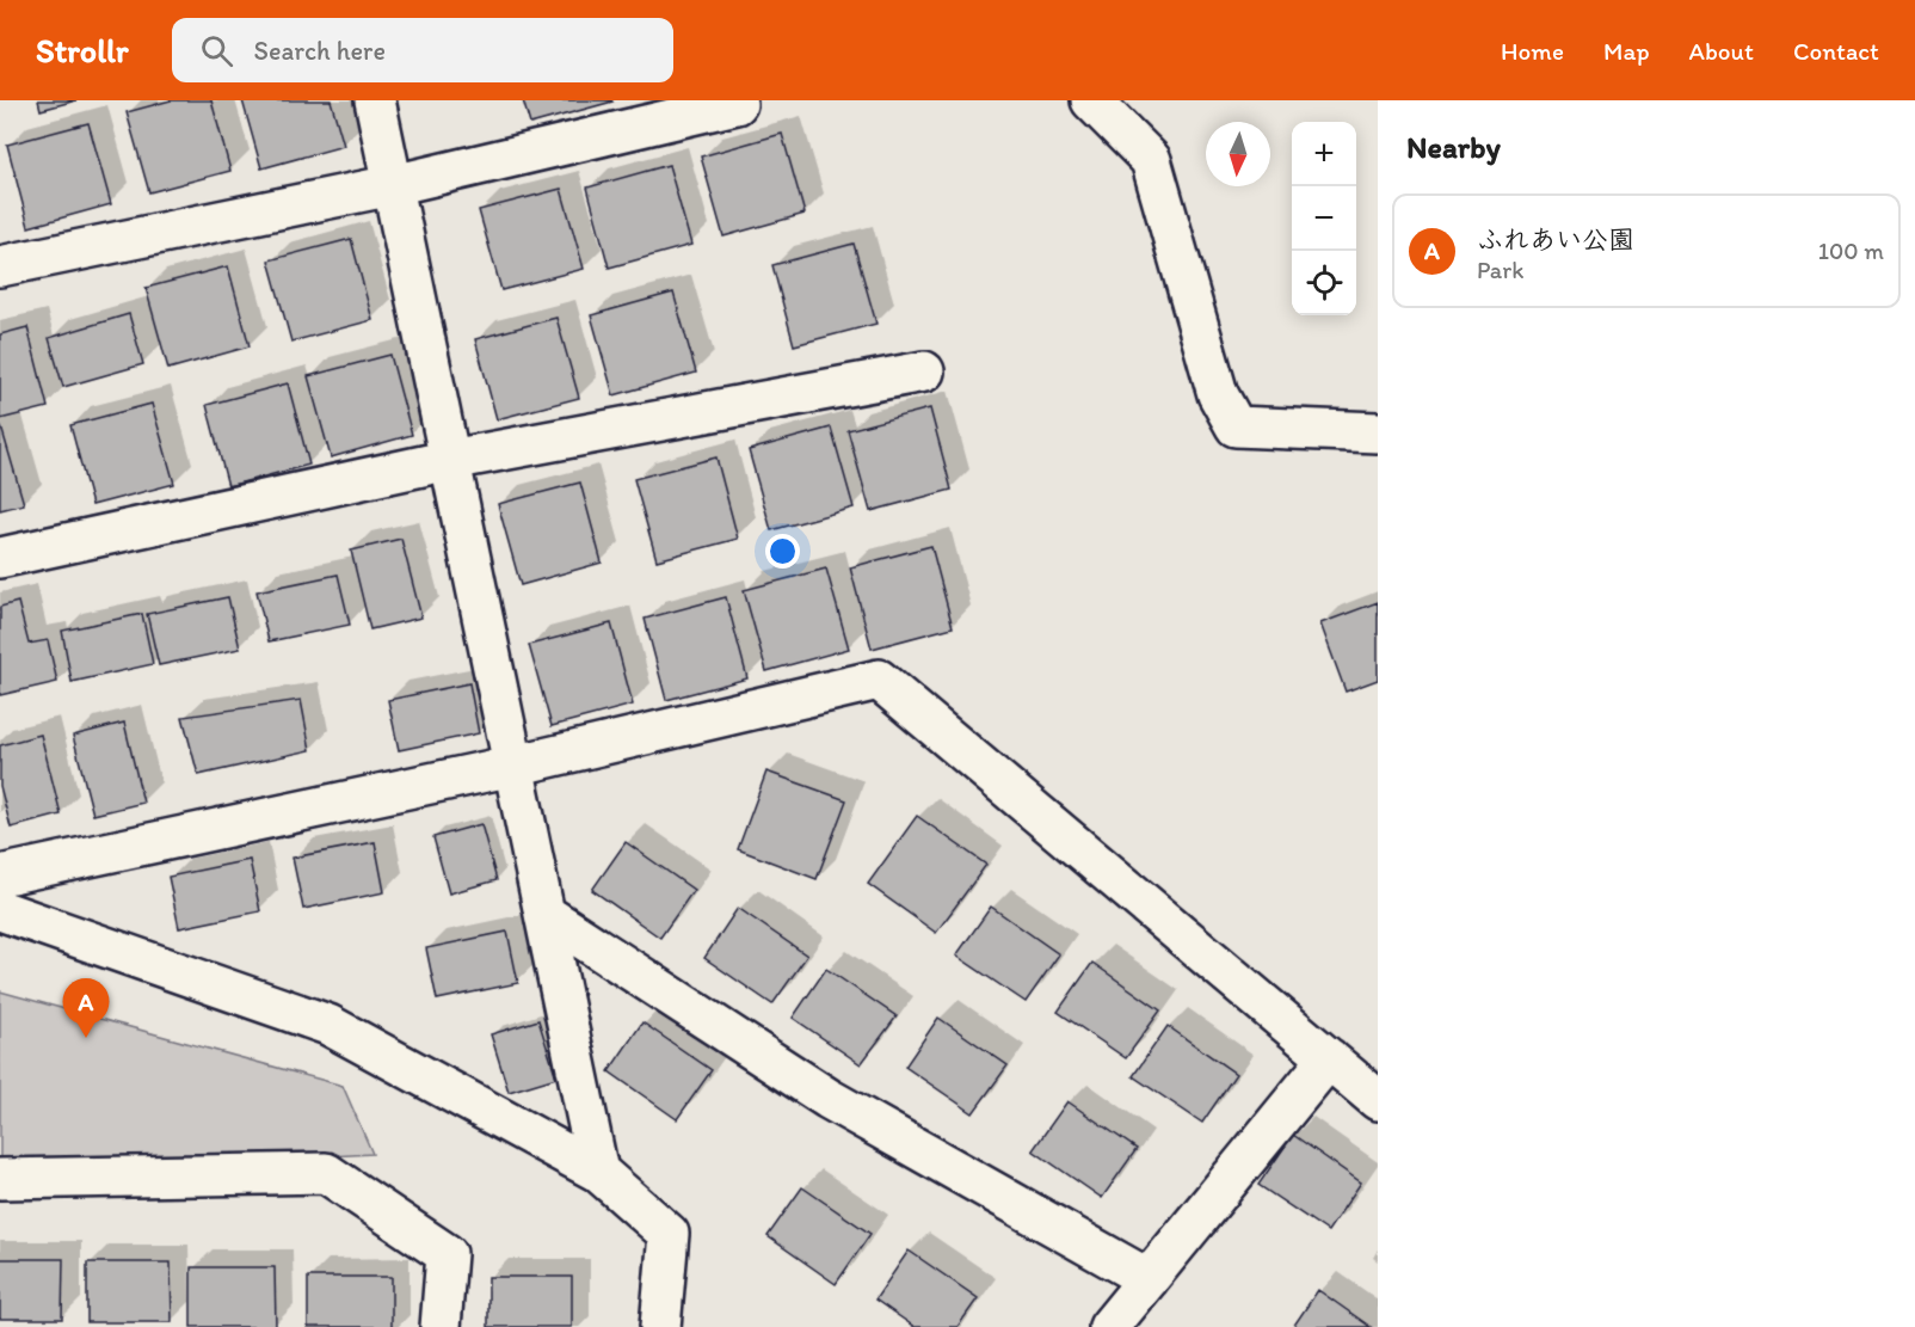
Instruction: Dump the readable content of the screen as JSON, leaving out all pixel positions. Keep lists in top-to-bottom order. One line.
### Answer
{"north":"bottom","page":{"header":"Strollr","search":"Search here","nav":["Home","Map","About","Contact"],"heading":"Nearby","map_buttons":["+","−"],"list":[{"mark":"A","name":"ふれあい公園","note":"Park","value":"100 m"}],"pins":"A"}}
